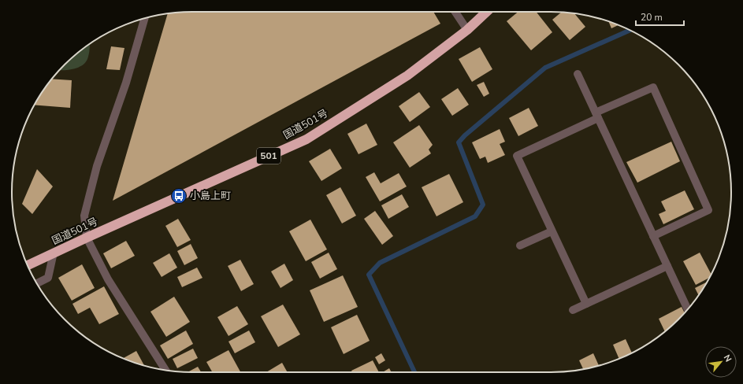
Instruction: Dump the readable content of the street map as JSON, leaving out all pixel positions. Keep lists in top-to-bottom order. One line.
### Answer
{"streets":{"highway":["国道501号","501"]},"places":{"bus stop":["小島上町"]},"scale_bar":"20 m","north":"top right"}
